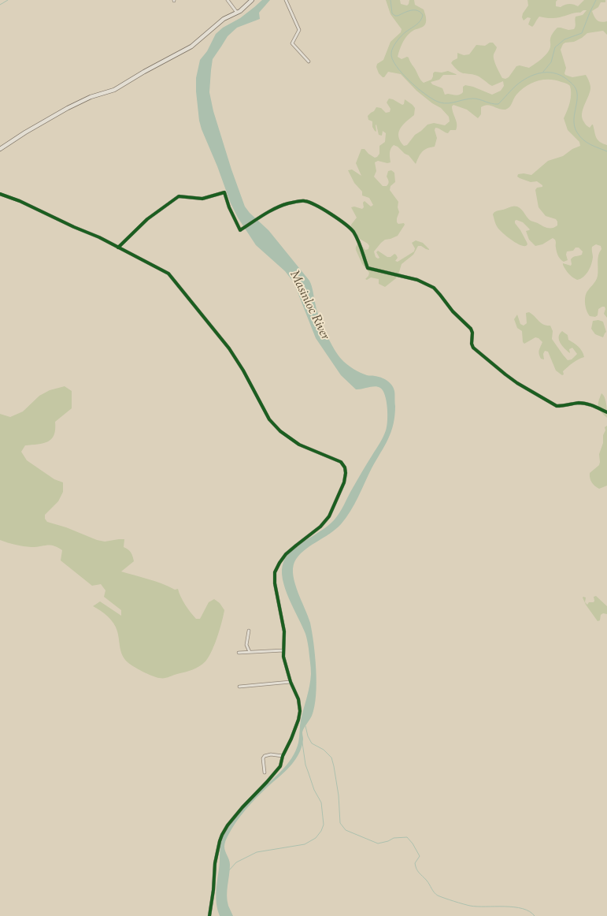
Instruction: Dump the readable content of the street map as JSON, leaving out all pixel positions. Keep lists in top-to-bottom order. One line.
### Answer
{"water":["Masinloc River"]}
